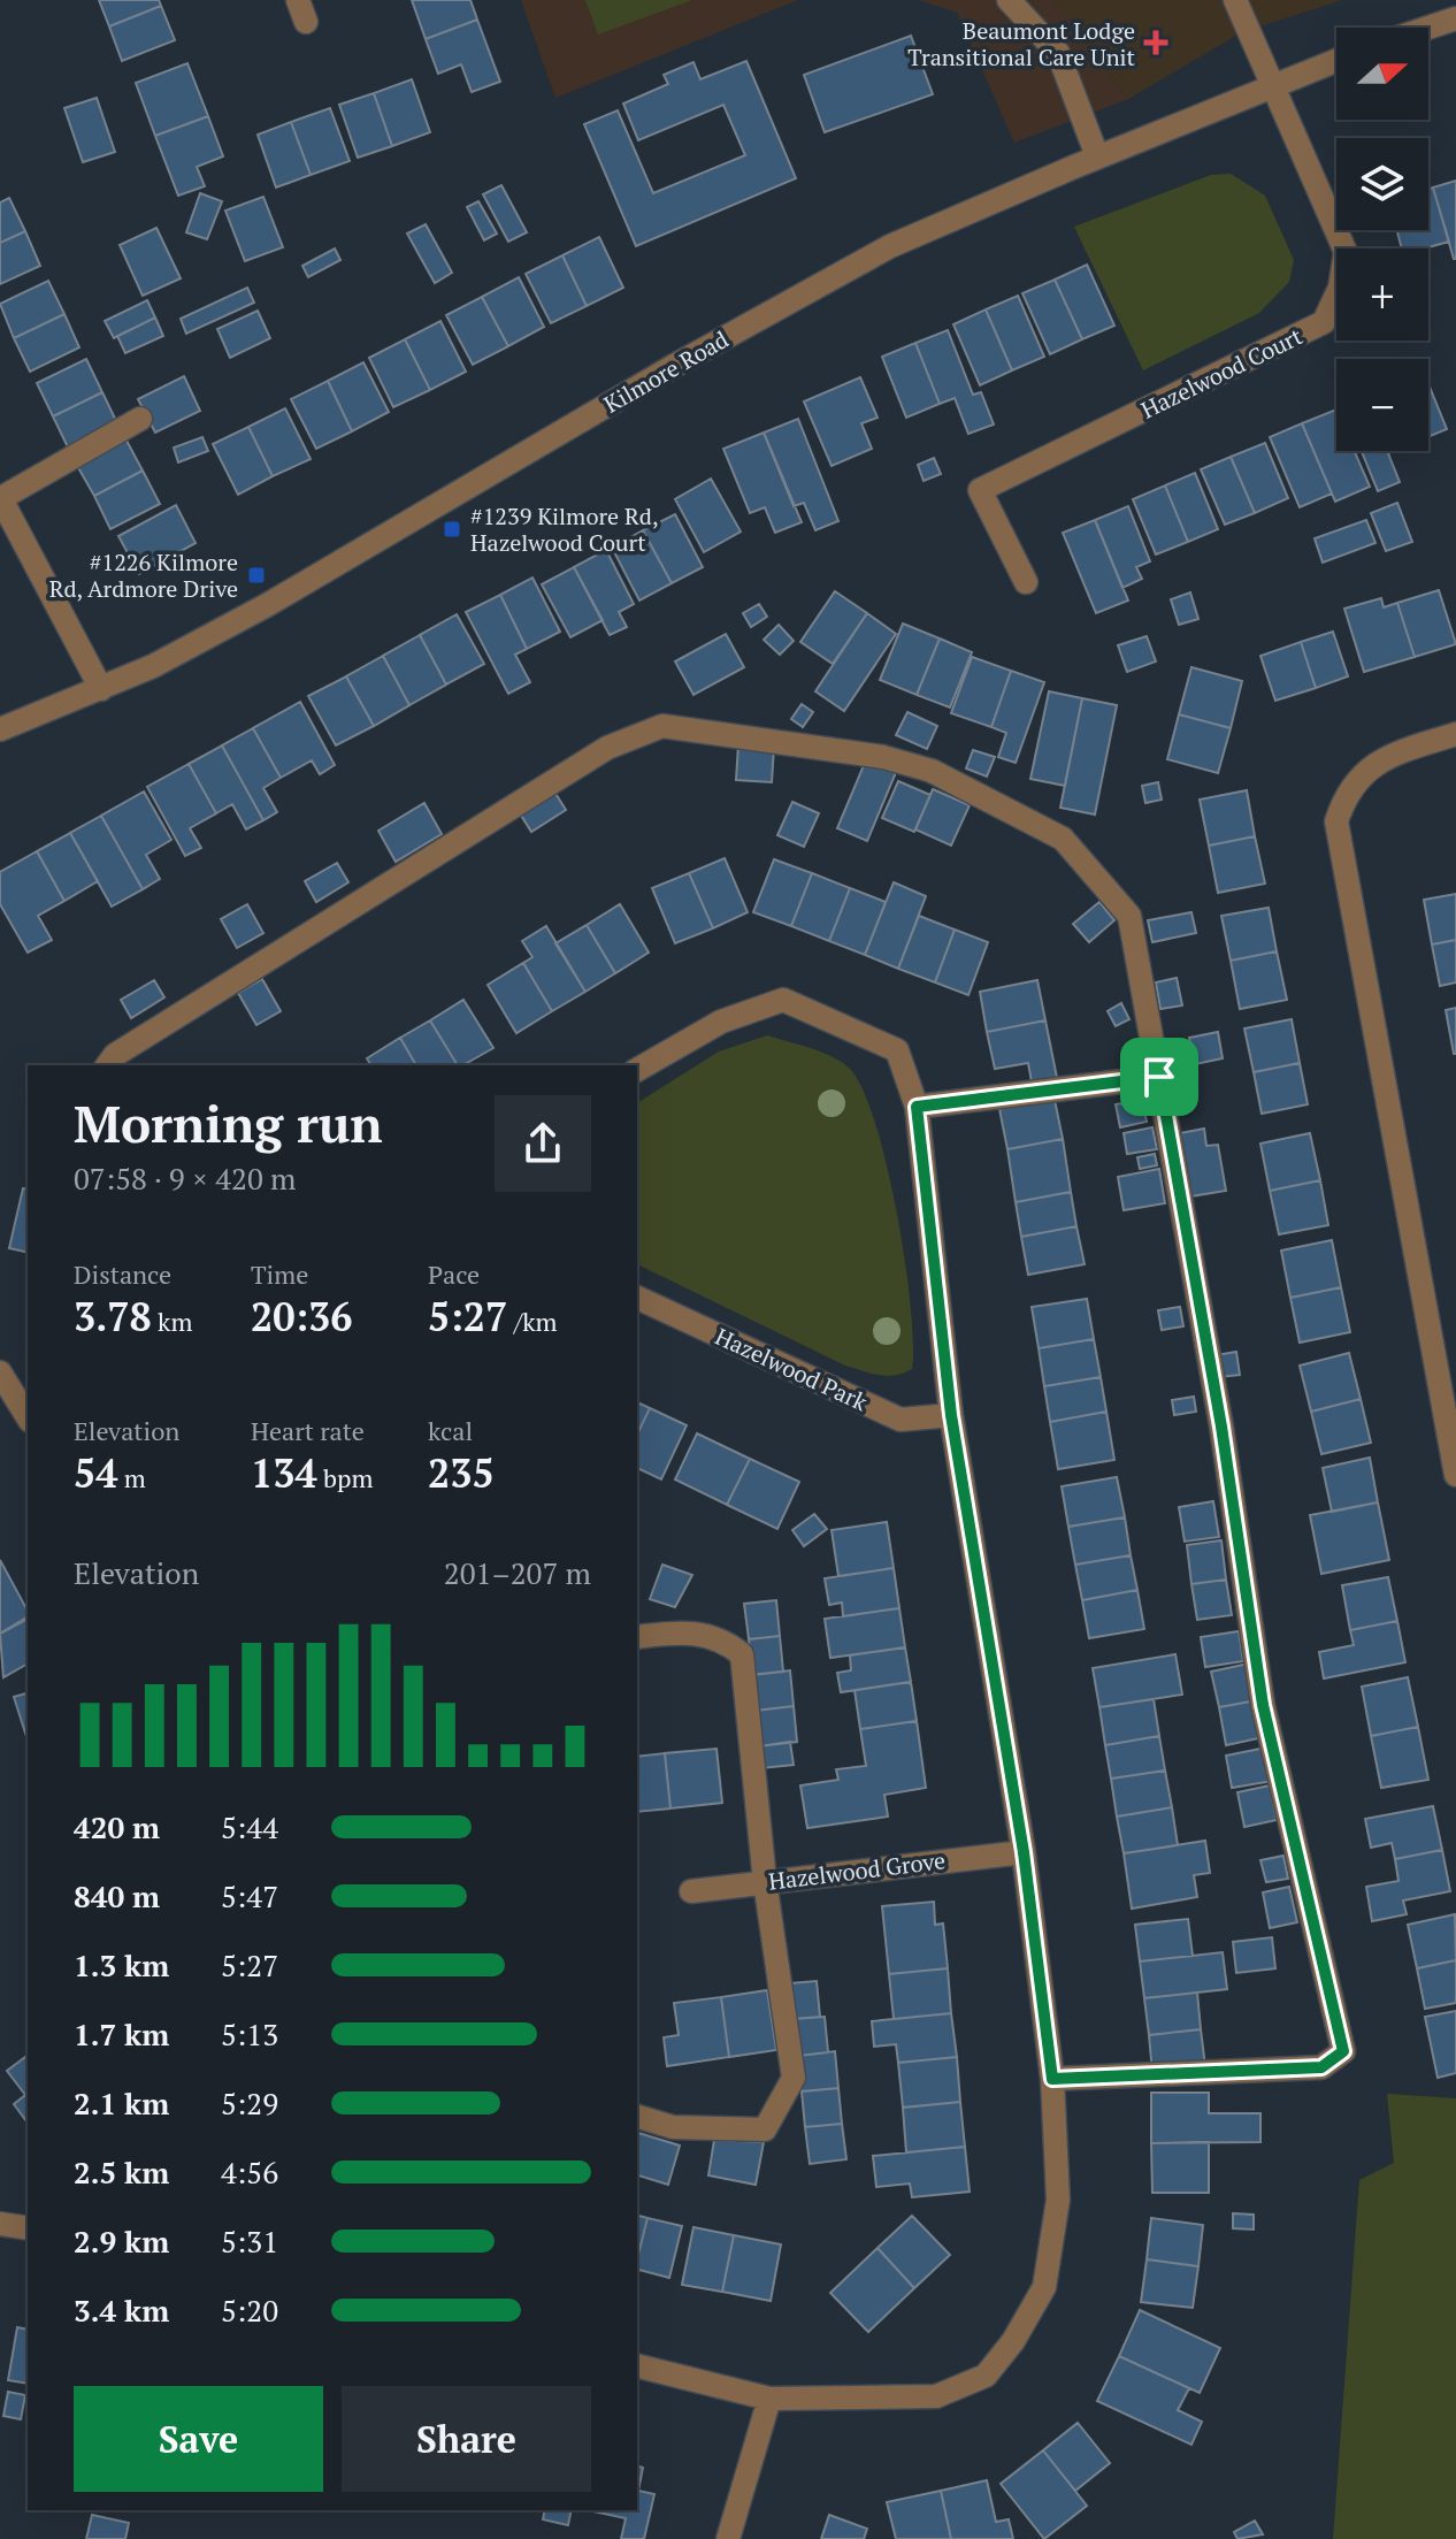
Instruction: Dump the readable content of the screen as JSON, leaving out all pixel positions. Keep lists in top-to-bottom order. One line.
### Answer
{"streets":{"street":["Kilmore Road","Hazelwood Court","Hazelwood Park","Hazelwood Grove"]},"crossings":[["Kilmore Road","Hazelwood Court"]],"places":{"health":["Beaumont Lodge Transitional Care Unit"],"transit":["#1239 Kilmore Rd, Hazelwood Court","#1226 Kilmore Rd, Ardmore Drive"]},"north":"right","page":{"map_buttons":["+","−"],"heading":["Morning run","07:58 · 9 × 420 m"],"stats":[["Distance","3.78 km"],["Time","20:36"],["Pace","5:27 /km"],["Elevation","54 m"],["Heart rate","134 bpm"],["kcal","235"]],"chart":["Elevation","201–207 m"],"list":[{"name":"420 m","note":"5:44"},{"name":"840 m","note":"5:47"},{"name":"1.3 km","note":"5:27"},{"name":"1.7 km","note":"5:13"},{"name":"2.1 km","note":"5:29"},{"name":"2.5 km","note":"4:56"},{"name":"2.9 km","note":"5:31"},{"name":"3.4 km","note":"5:20"}],"buttons":["Save","Share"]}}
